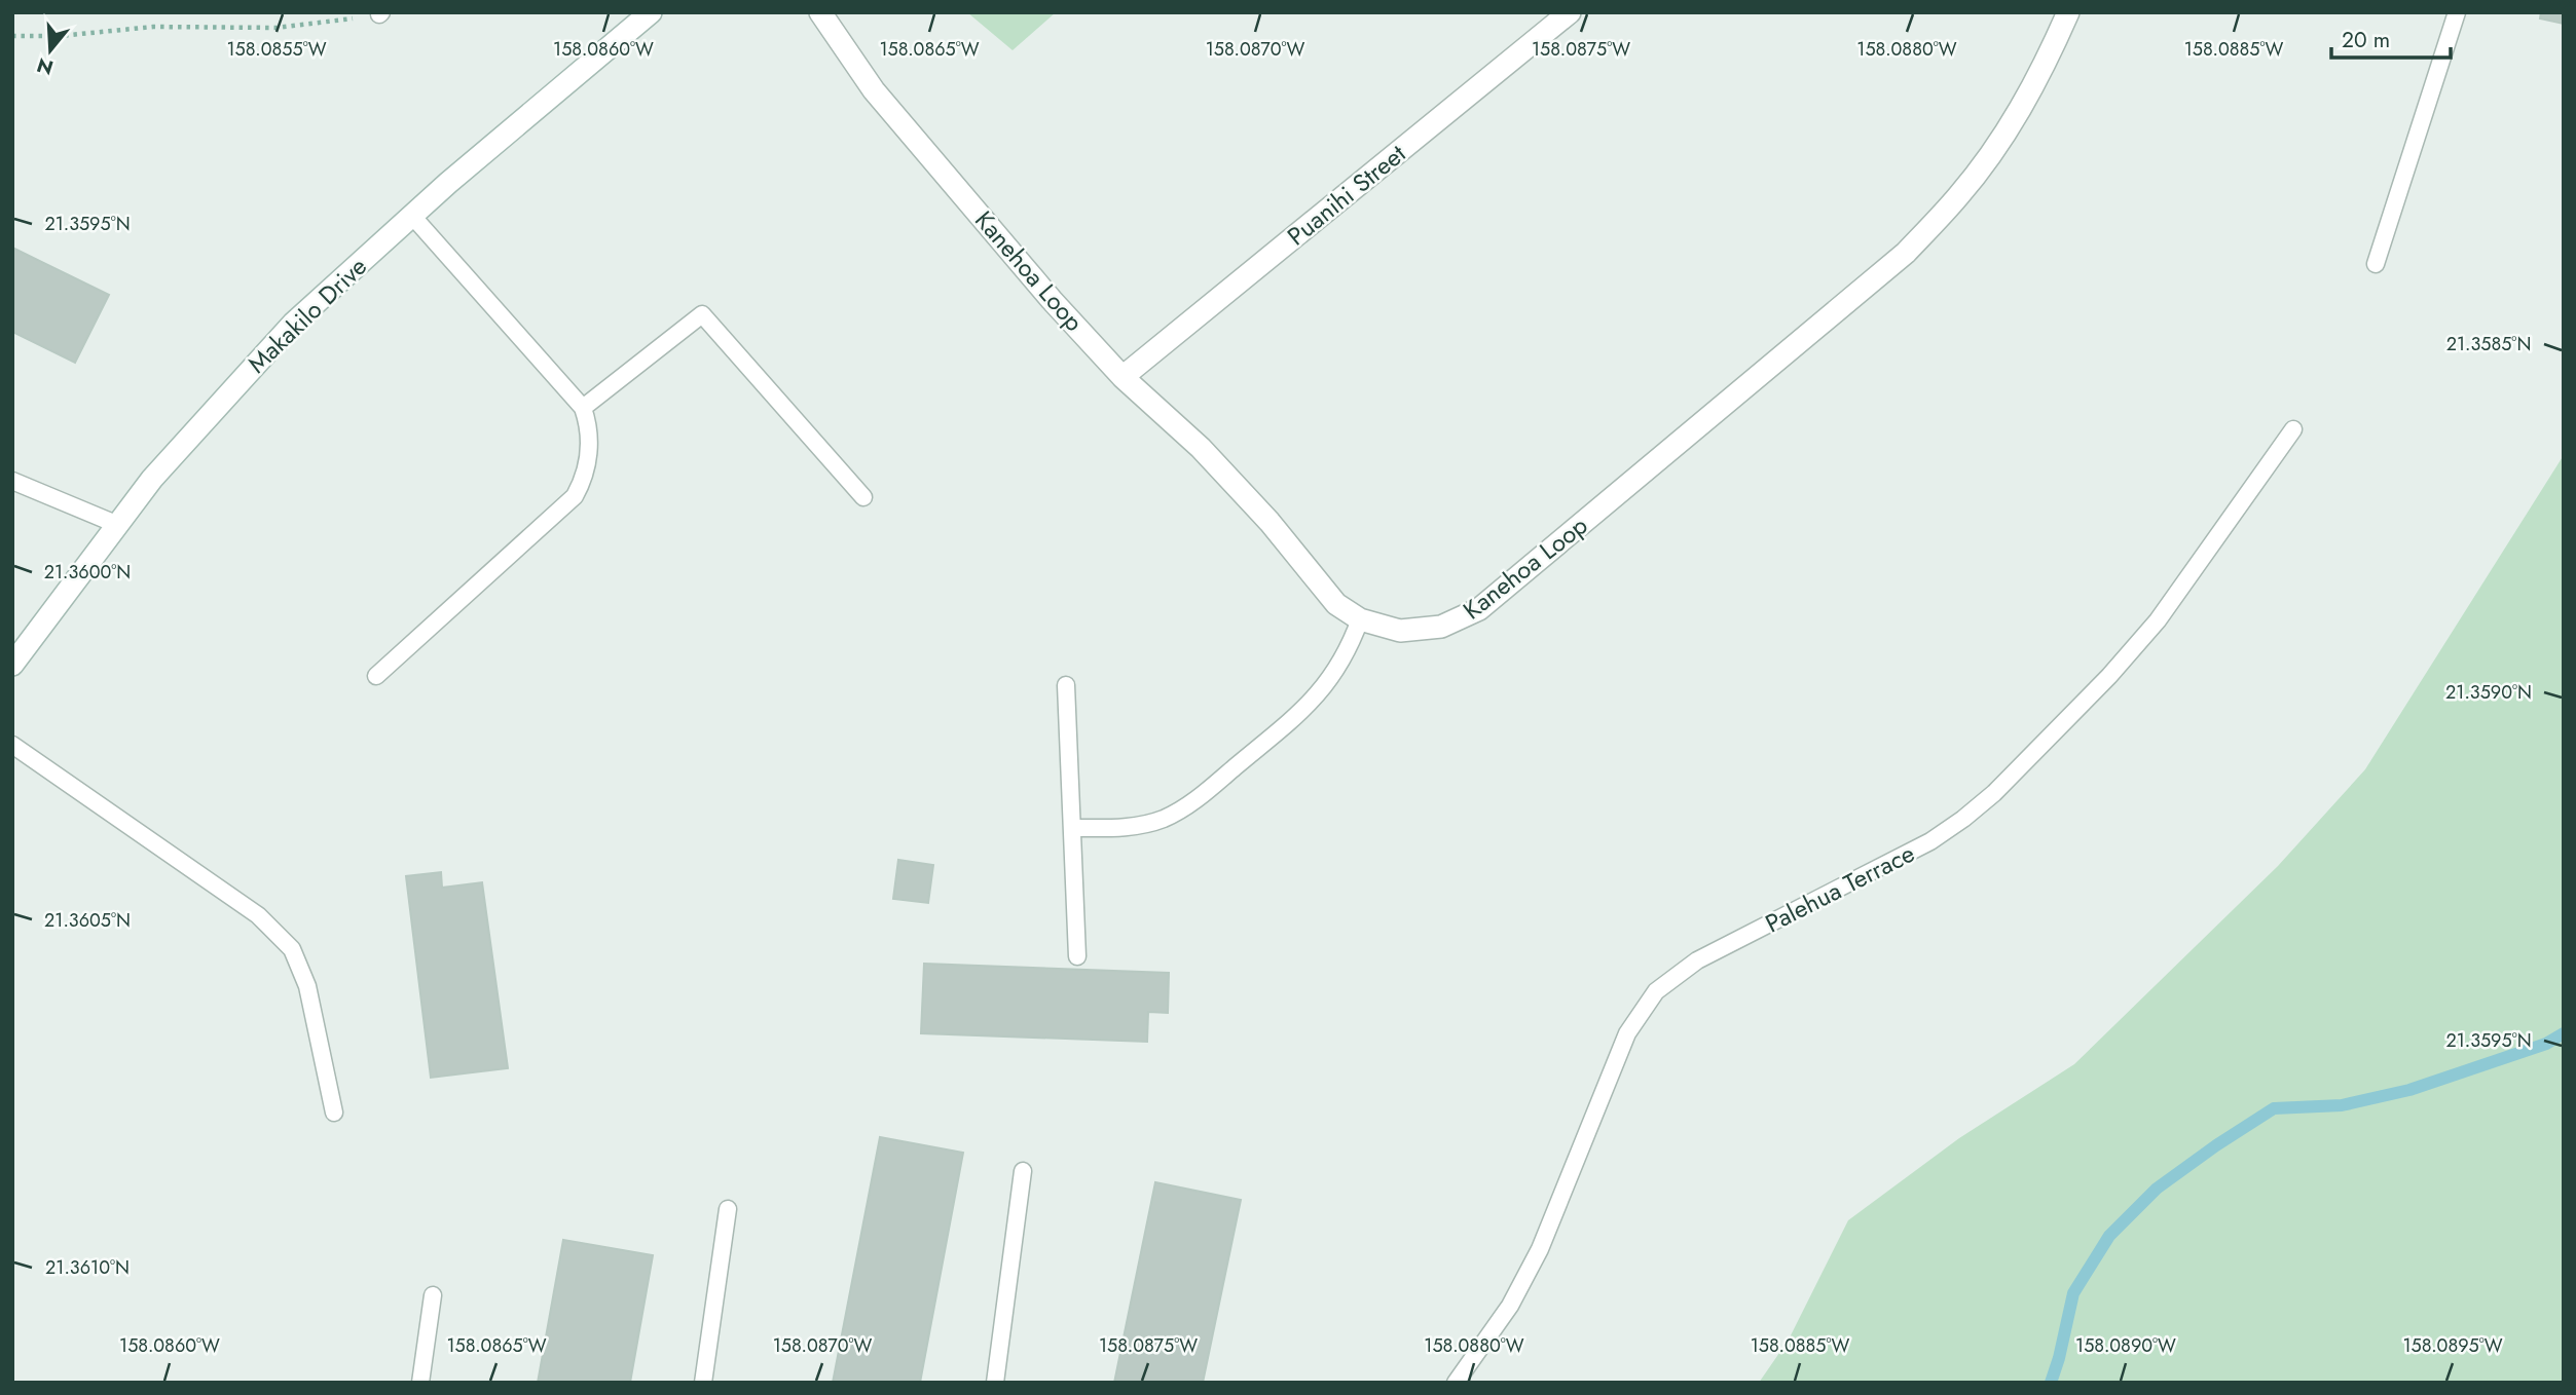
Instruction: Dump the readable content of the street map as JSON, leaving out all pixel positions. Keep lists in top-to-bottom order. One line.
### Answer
{"streets":{"street":["Puanihi Street","Kanehoa Loop","Makakilo Drive"],"lane":["Palehua Terrace"]},"crossings":[["Puanihi Street","Kanehoa Loop"]],"scale_bar":"20 m","north":"bottom","coordinates":["158.0855°W","158.0860°W","158.0865°W","158.0870°W","158.0875°W","158.0880°W","158.0885°W","21.3595°N","21.3585°N","21.3600°N","21.3590°N","21.3605°N","21.3610°N","158.0895°W","158.0890°W"]}
